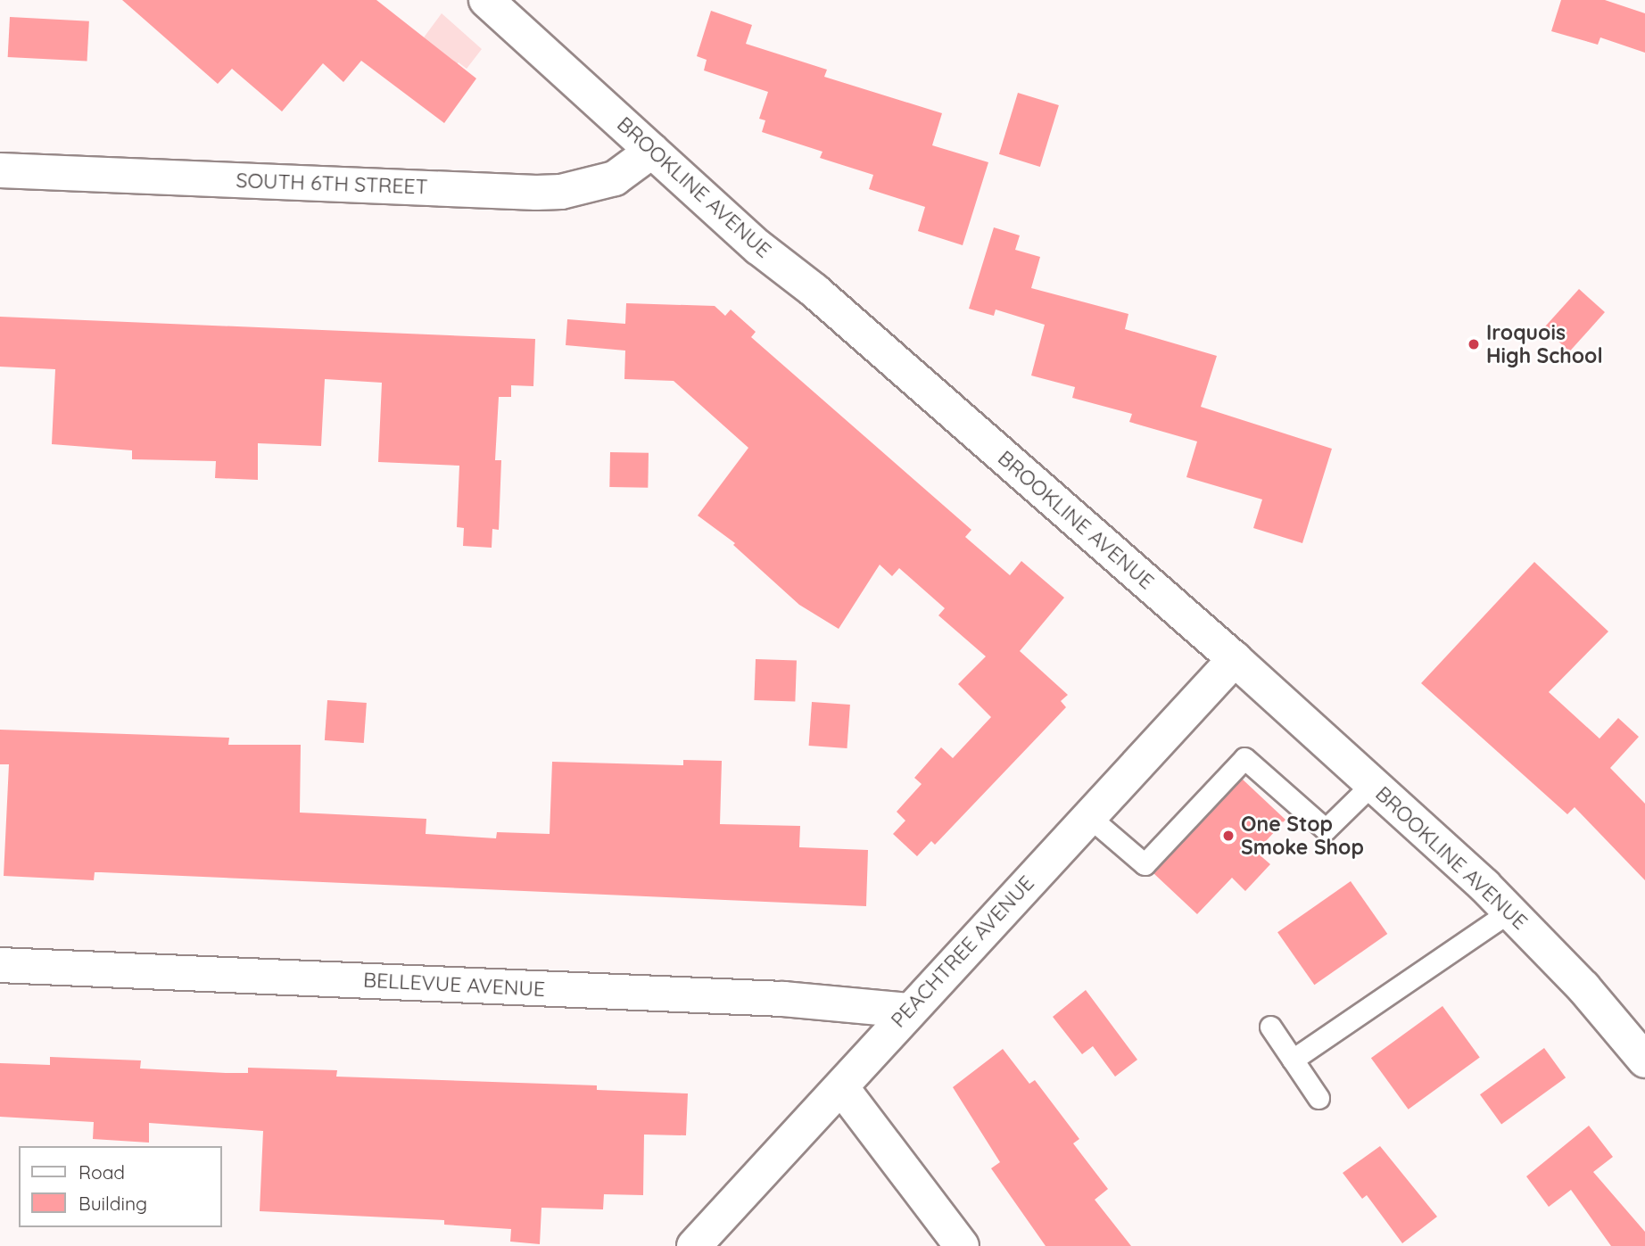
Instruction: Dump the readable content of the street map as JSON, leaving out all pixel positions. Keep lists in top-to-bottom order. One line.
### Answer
{"streets":{"street":["SOUTH 6TH STREET","BROOKLINE AVENUE","PEACHTREE AVENUE","BELLEVUE AVENUE"]},"crossings":[["SOUTH 6TH STREET","BROOKLINE AVENUE"],["BROOKLINE AVENUE","PEACHTREE AVENUE"],["PEACHTREE AVENUE","BELLEVUE AVENUE"]],"places":["Iroquois High School","One Stop Smoke Shop"],"legend":["Road","Building"]}
